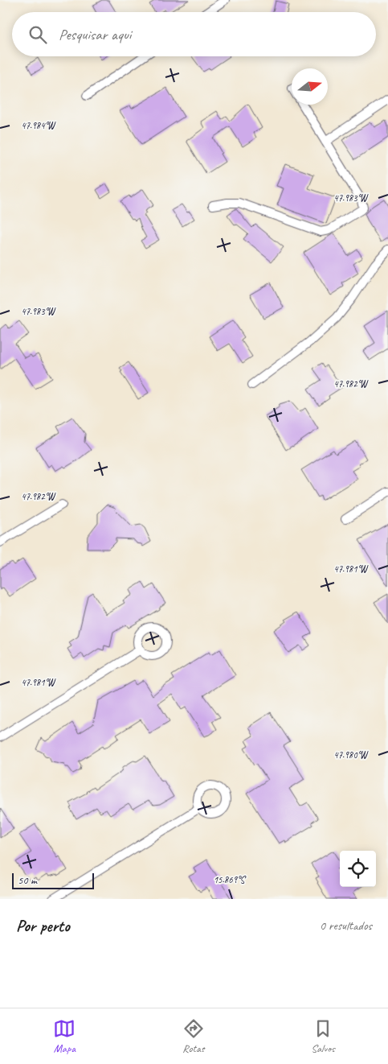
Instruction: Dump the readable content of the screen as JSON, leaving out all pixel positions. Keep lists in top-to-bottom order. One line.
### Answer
{"scale_bar":"50 m","north":"right","page":{"search":"Pesquisar aqui","scale":"50 m","heading":["Por perto","0 resultados"],"nav":["Mapa","Rotas","Salvos"]},"coordinates":["47.984°W","47.983°W","47.982°W","47.981°W","47.980°W","15.869°S"]}
